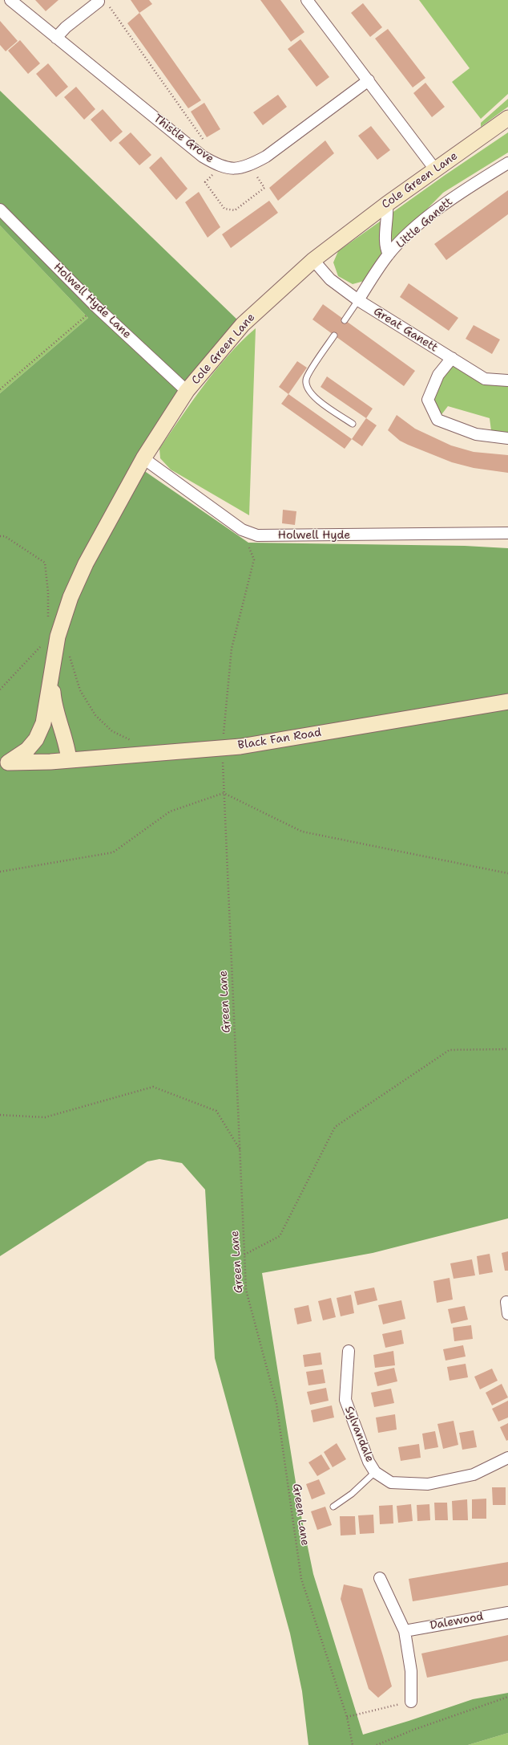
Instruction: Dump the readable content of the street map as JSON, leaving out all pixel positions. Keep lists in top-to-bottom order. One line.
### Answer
{"streets":{"street":["Thistle Grove","Cole Green Lane","Little Ganett","Holwell Hyde Lane","Great Ganett","Holwell Hyde","Black Fan Road","Sylvandale","Dalewood"],"path":["Green Lane"]},"crossings":[["Cole Green Lane","Holwell Hyde Lane"],["Cole Green Lane","Great Ganett"],["Cole Green Lane","Holwell Hyde"],["Cole Green Lane","Black Fan Road"],["Little Ganett","Great Ganett"]]}
